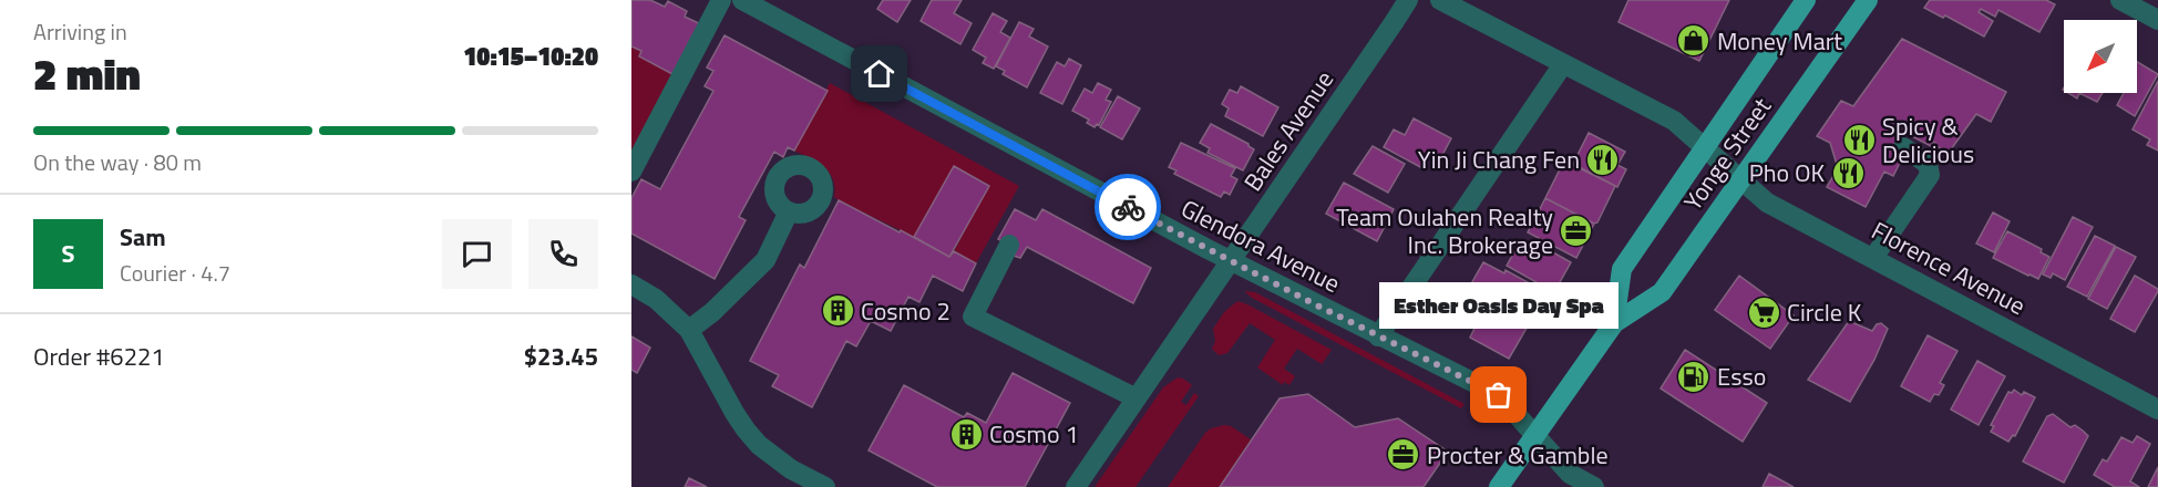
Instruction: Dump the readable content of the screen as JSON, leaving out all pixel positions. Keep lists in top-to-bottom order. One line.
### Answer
{"streets":{"main road":["Yonge Street"],"street":["Bales Avenue","Glendora Avenue","Florence Avenue"]},"crossings":[["Bales Avenue","Glendora Avenue"],["Yonge Street","Glendora Avenue"],["Yonge Street","Florence Avenue"]],"places":{"shop":["Money Mart"],"restaurant":["Spicy & Delicious","Yin Ji Chang Fen","Pho OK"],"office":["Team Oulahen Realty Inc. Brokerage","Procter & Gamble"],"building":["Cosmo 2","Cosmo 1"],"supermarket":["Circle K"],"fuel station":["Esso"],"other":["Esther Oasis Day Spa"]},"north":"bottom left","page":{"heading":["2 min","Arriving in","10:15–10:20"],"panel":["Sam","Courier · 4.7","Order #6221","$23.45"],"bar":"On the way · 80 m","round":"S","bubble":"Esther Oasis Day Spa"}}
